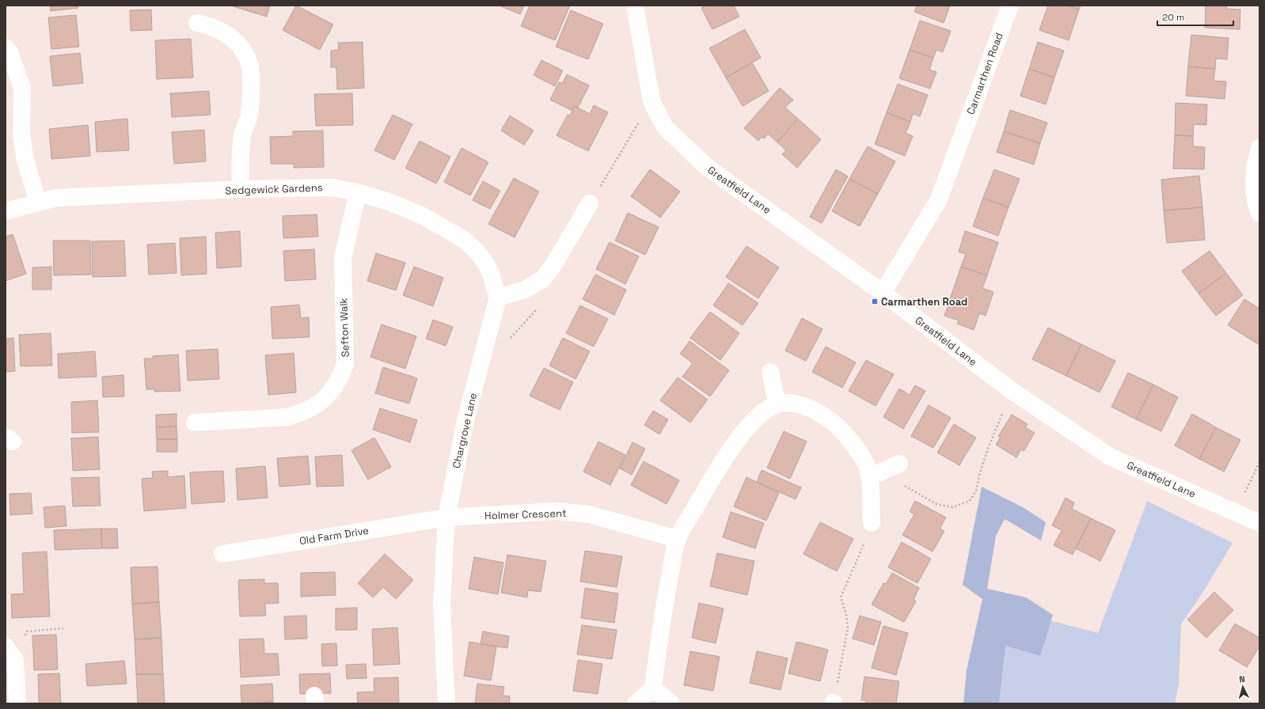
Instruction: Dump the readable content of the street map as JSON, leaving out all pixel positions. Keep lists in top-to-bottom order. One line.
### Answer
{"streets":{"street":["Carmarthen Road","Sedgewick Gardens","Greatfield Lane","Sefton Walk","Chargrove Lane","Holmer Crescent","Old Farm Drive"]},"crossings":[["Carmarthen Road","Greatfield Lane"],["Sedgewick Gardens","Sefton Walk"],["Sedgewick Gardens","Chargrove Lane"],["Chargrove Lane","Holmer Crescent"],["Chargrove Lane","Old Farm Drive"],["Holmer Crescent","Old Farm Drive"]],"places":{"transit":["Carmarthen Road"]},"scale_bar":"20 m","north":"top"}
